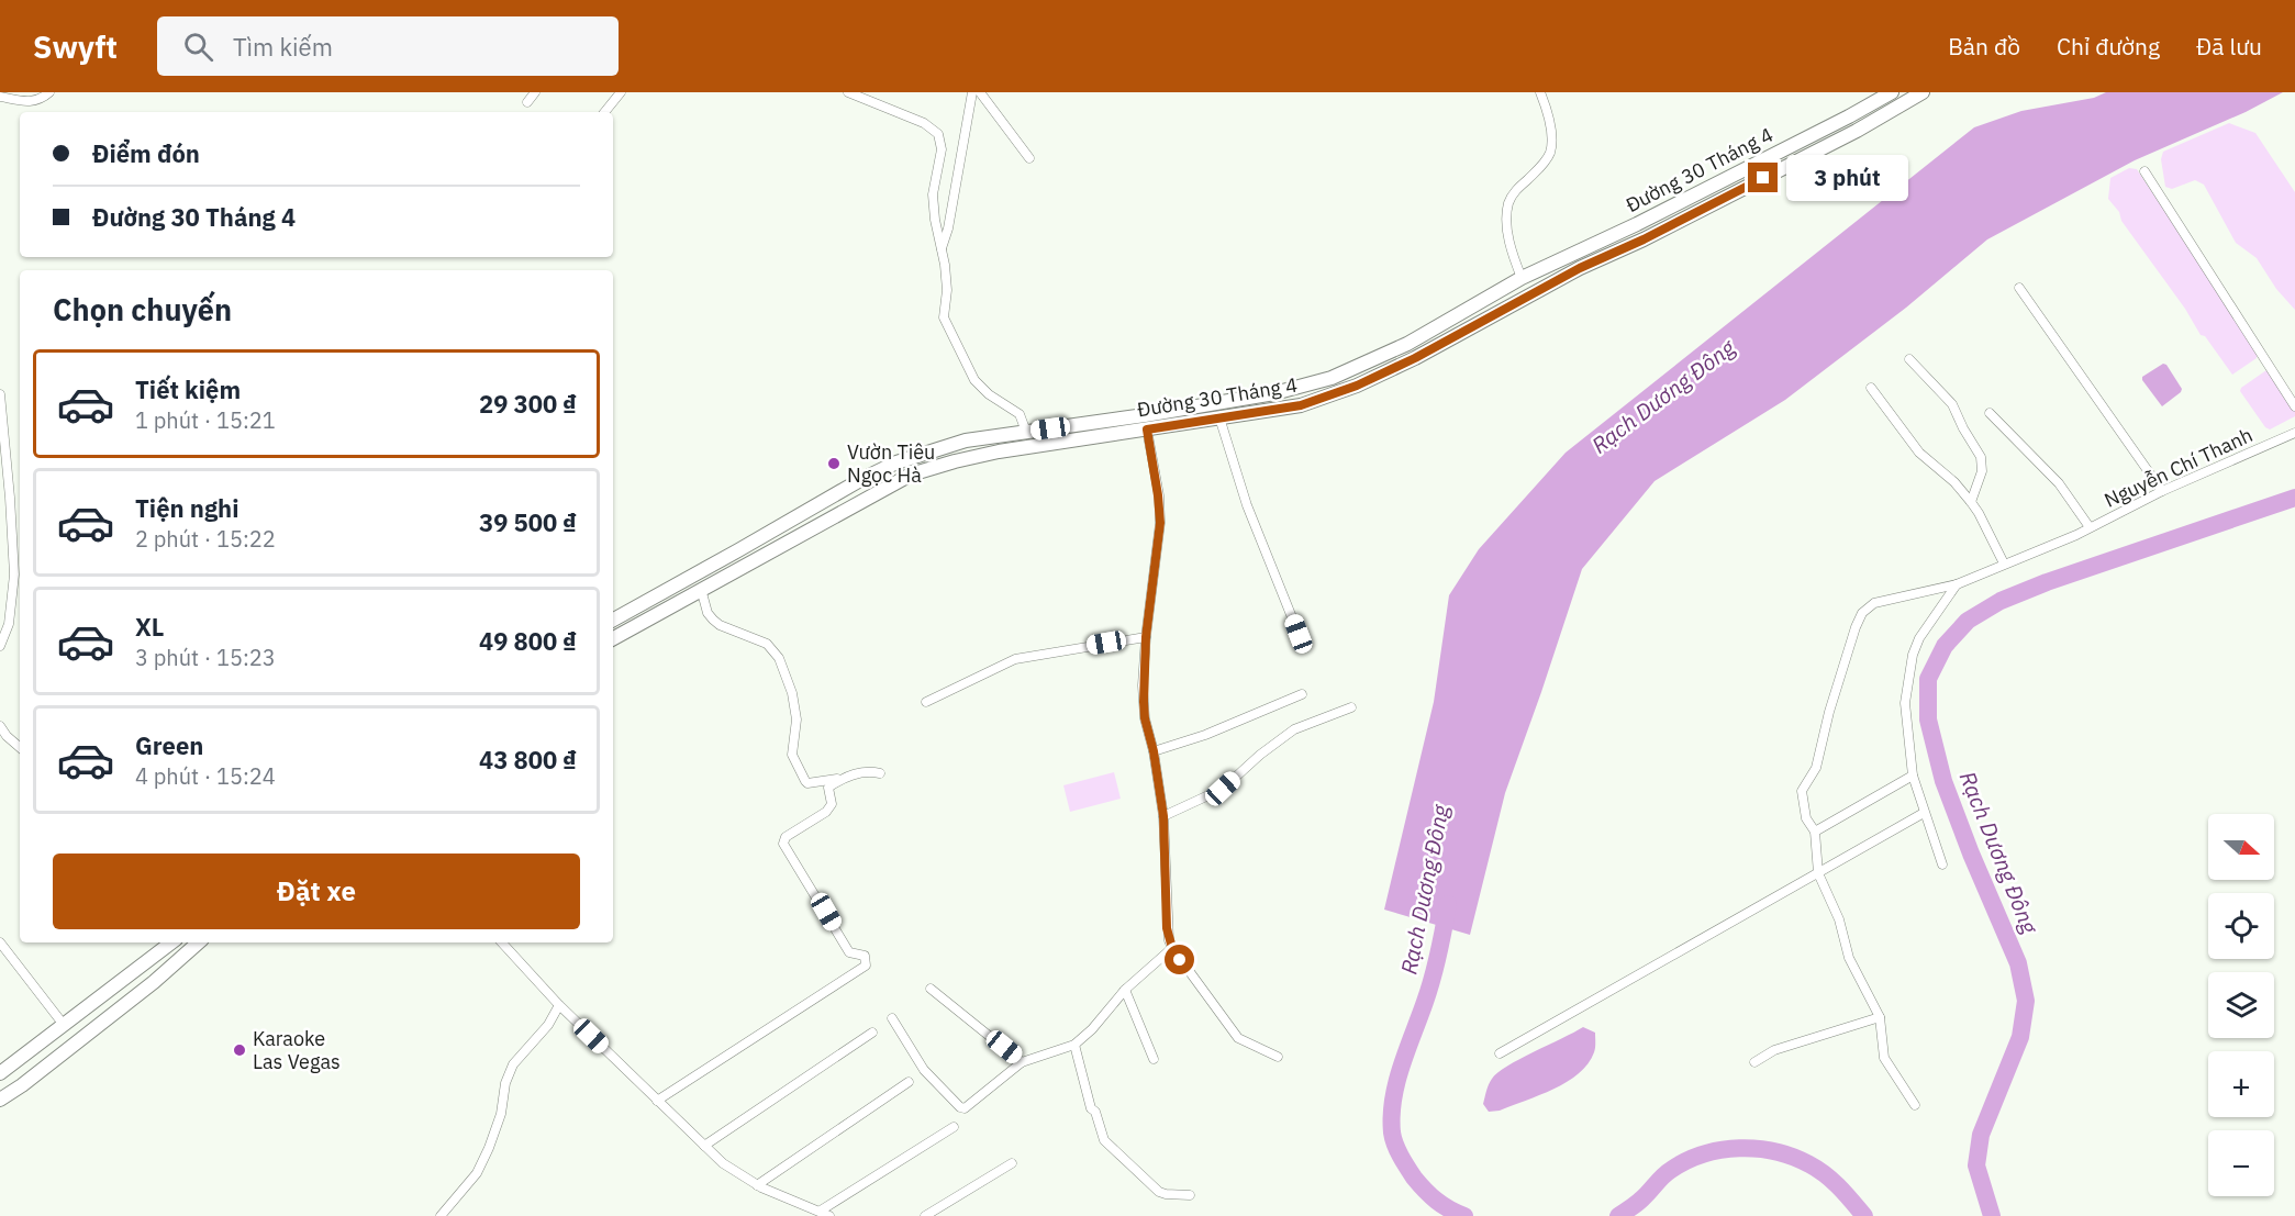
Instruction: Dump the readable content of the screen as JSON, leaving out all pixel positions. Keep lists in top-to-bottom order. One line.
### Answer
{"streets":{"main road":["Đường 30 Tháng 4"],"street":["Nguyễn Chí Thanh"]},"water":["Rạch Dương Đông"],"places":["Vườn Tiêu Ngọc Hà","Karaoke Las Vegas"],"north":"right","page":{"header":"Swyft","search":"Tìm kiếm","nav":["Bản đồ","Chỉ đường","Đã lưu"],"banner":["Điểm đón","Đường 30 Tháng 4"],"bubble":"3 phút","heading":"Chọn chuyến","list":[{"name":"Tiết kiệm","note":"1 phút · 15:21","value":"29 300 ₫"},{"name":"Tiện nghi","note":"2 phút · 15:22","value":"39 500 ₫"},{"name":"XL","note":"3 phút · 15:23","value":"49 800 ₫"},{"name":"Green","note":"4 phút · 15:24","value":"43 800 ₫"}],"map_buttons":["+","−"],"buttons":"Đặt xe"}}
